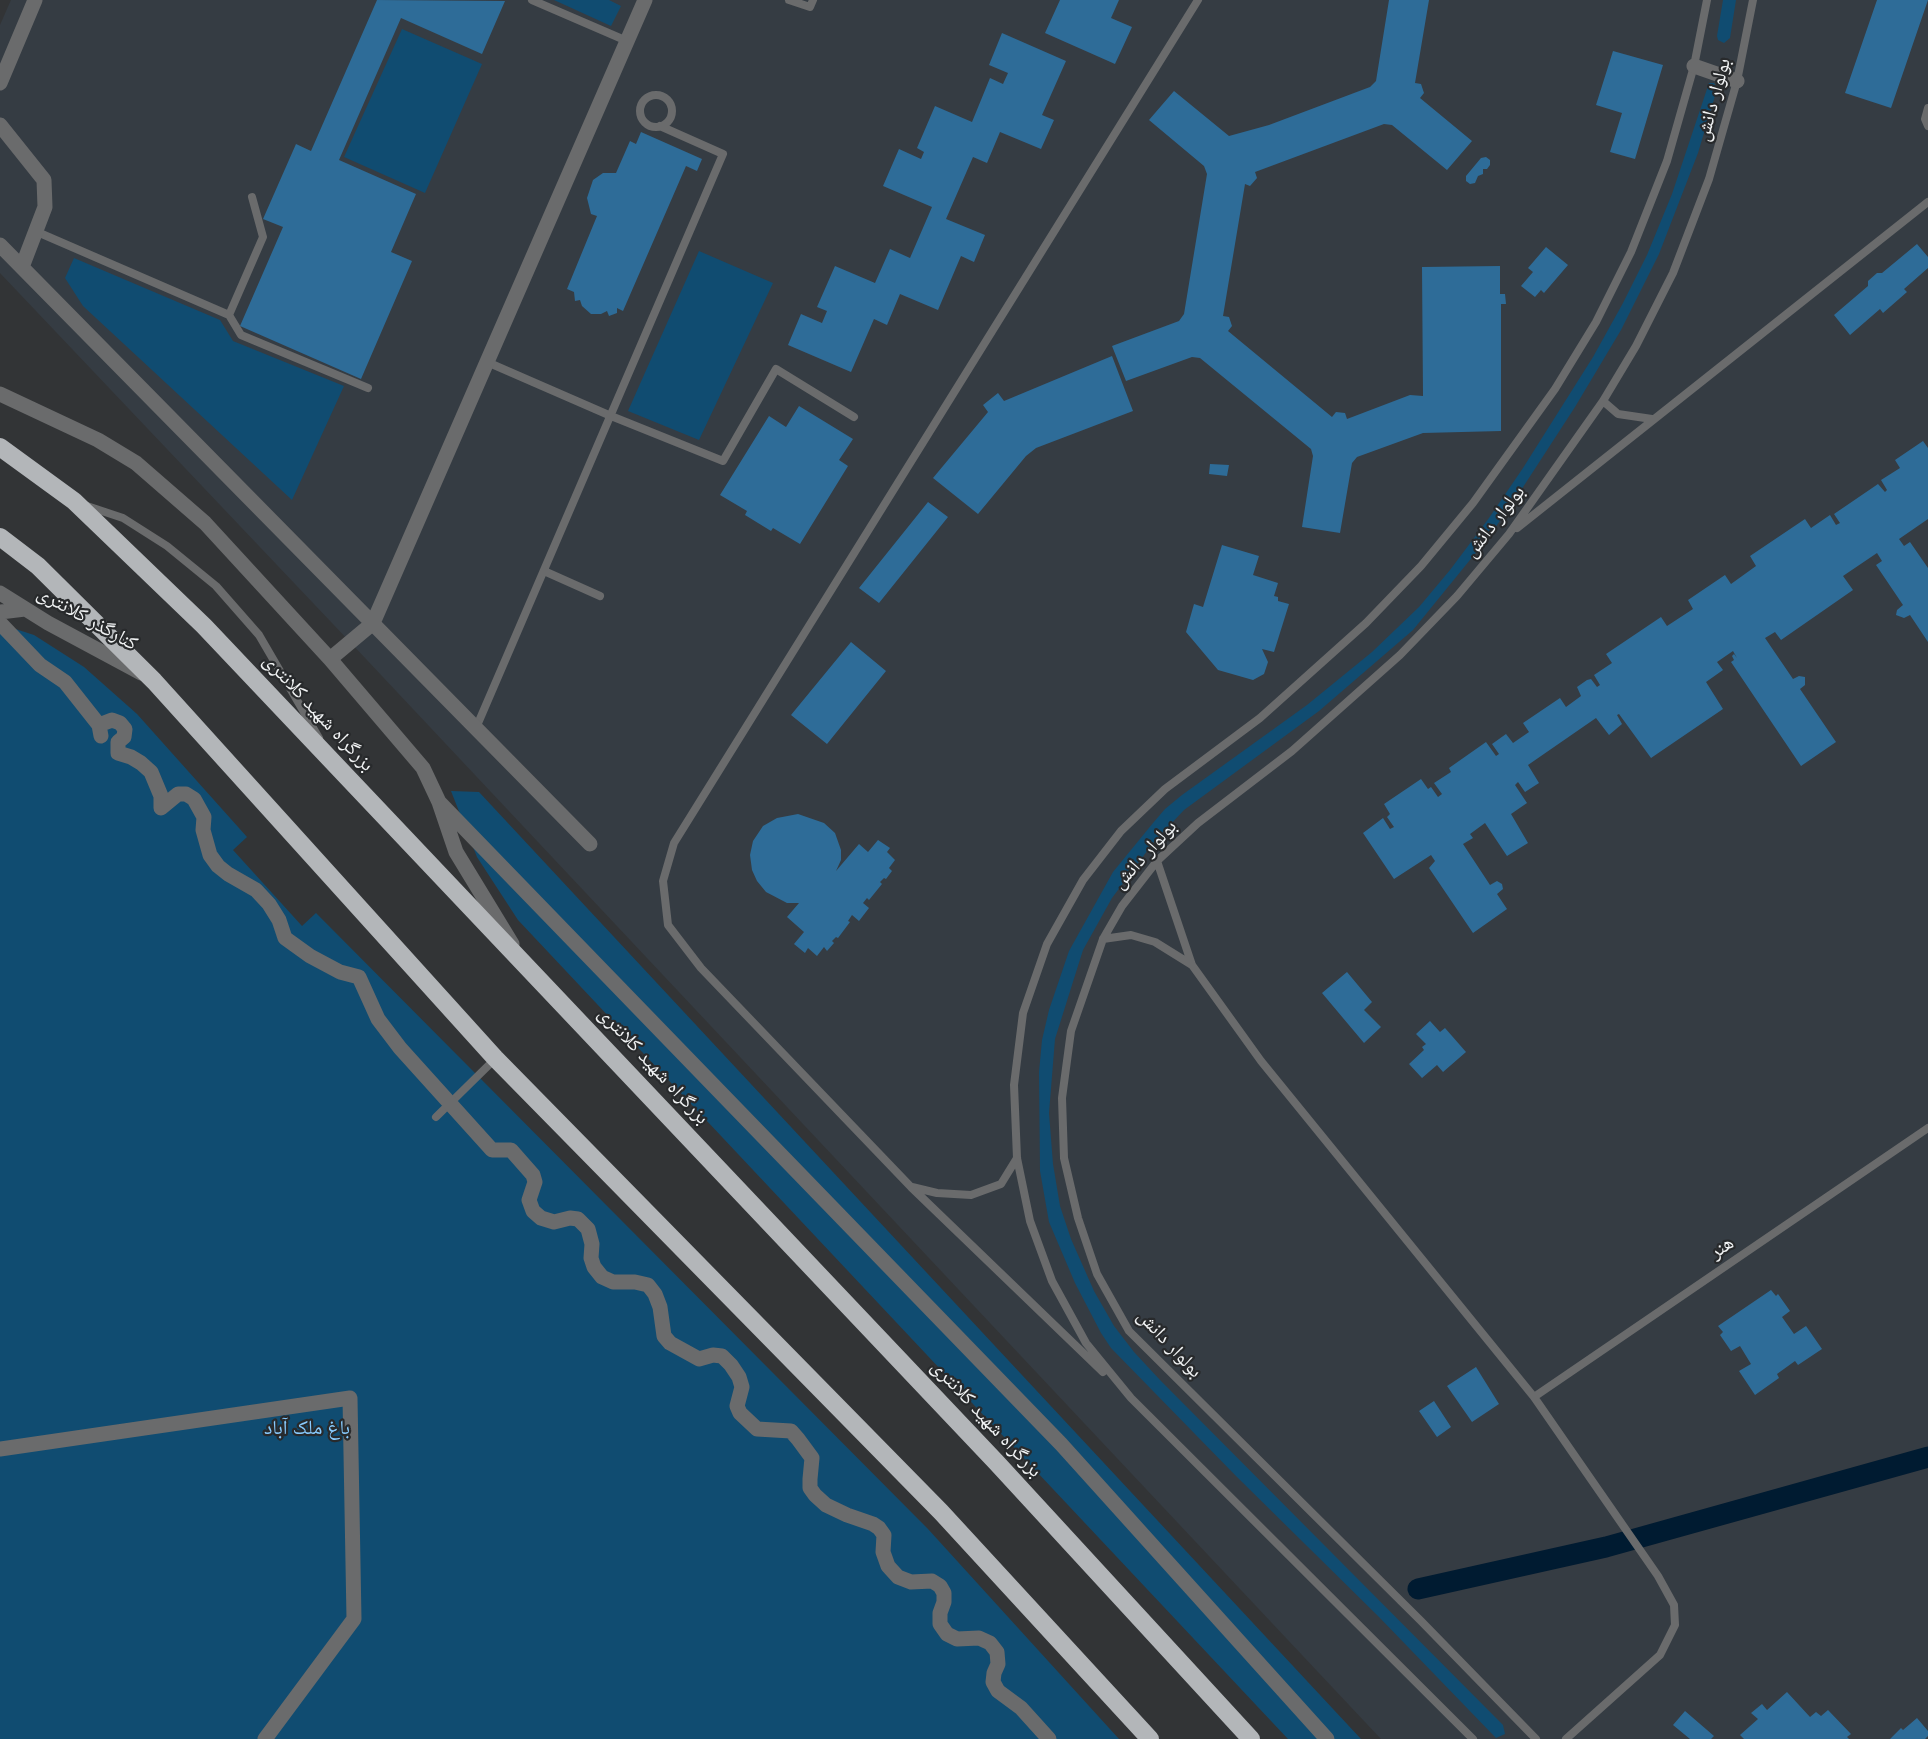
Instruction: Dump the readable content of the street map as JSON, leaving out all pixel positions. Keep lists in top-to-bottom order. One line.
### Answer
{"streets":{"highway":["بزرگراه شهید کلانتری"],"street":["کنارگذر کلانتری"],"lane":["بولوار دانش","هنر"]},"parks":["باغ ملک آباد"]}
